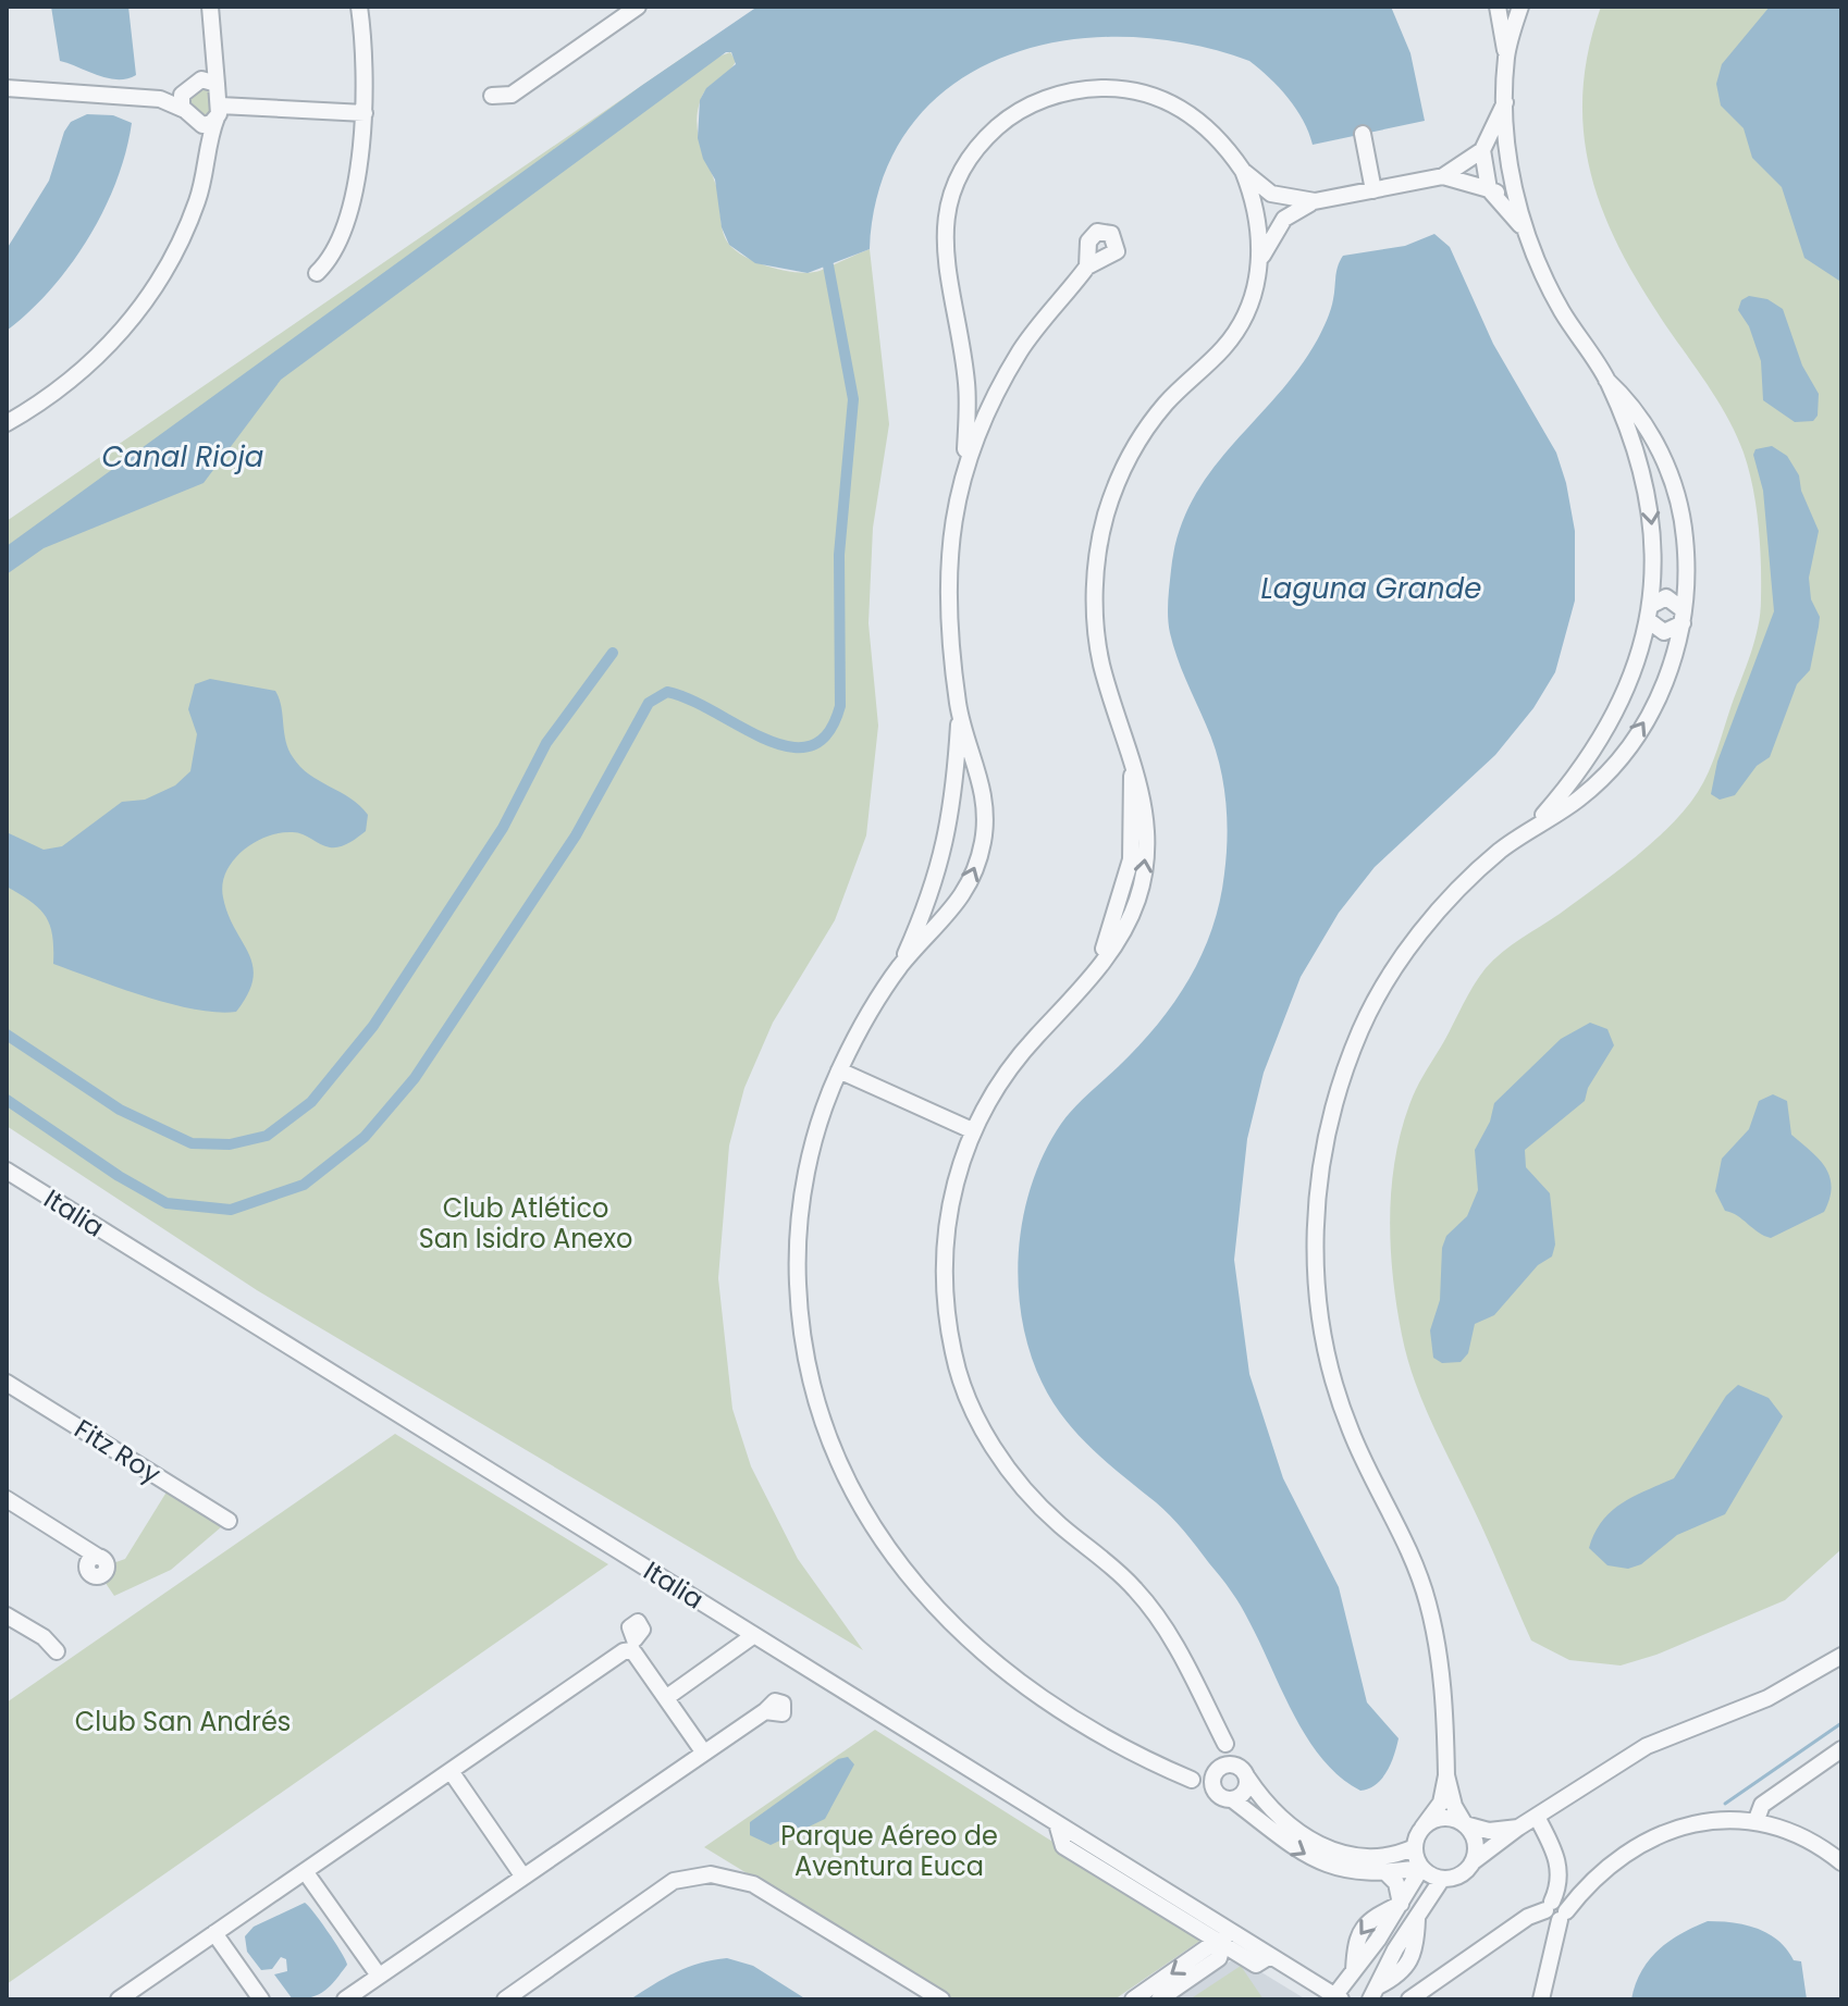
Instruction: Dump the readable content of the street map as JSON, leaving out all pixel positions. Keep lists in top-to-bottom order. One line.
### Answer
{"streets":{"street":["Italia","Fitz Roy"]},"water":["Canal Rioja","Laguna Grande"],"parks":["Club Atlético San Isidro Anexo","Club San Andrés","Parque Aéreo de Aventura Euca"]}
